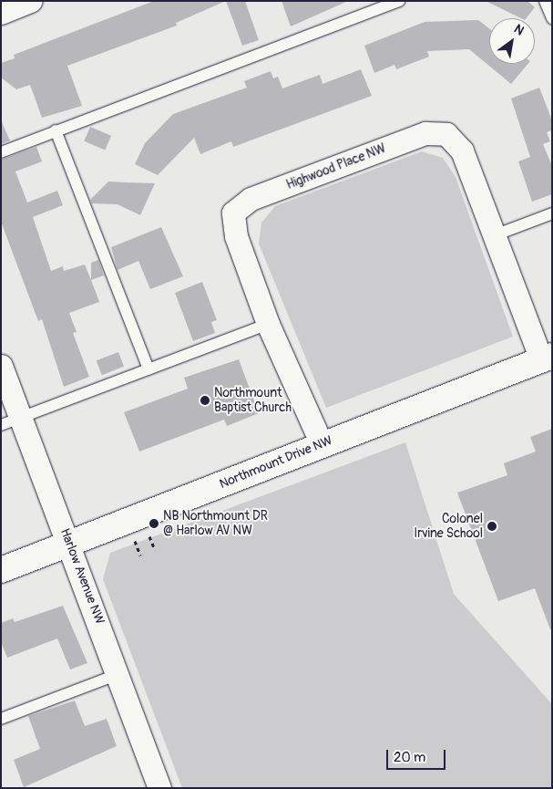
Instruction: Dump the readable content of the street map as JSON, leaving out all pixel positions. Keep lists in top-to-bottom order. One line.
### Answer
{"streets":{"street":["Highwood Place NW","Northmount Drive NW","Harlow Avenue NW"]},"crossings":[["Highwood Place NW","Northmount Drive NW"],["Northmount Drive NW","Harlow Avenue NW"]],"places":["Northmount Baptist Church","NB Northmount DR @ Harlow AV NW","Colonel Irvine School"],"scale_bar":"20 m","north":"top right"}
